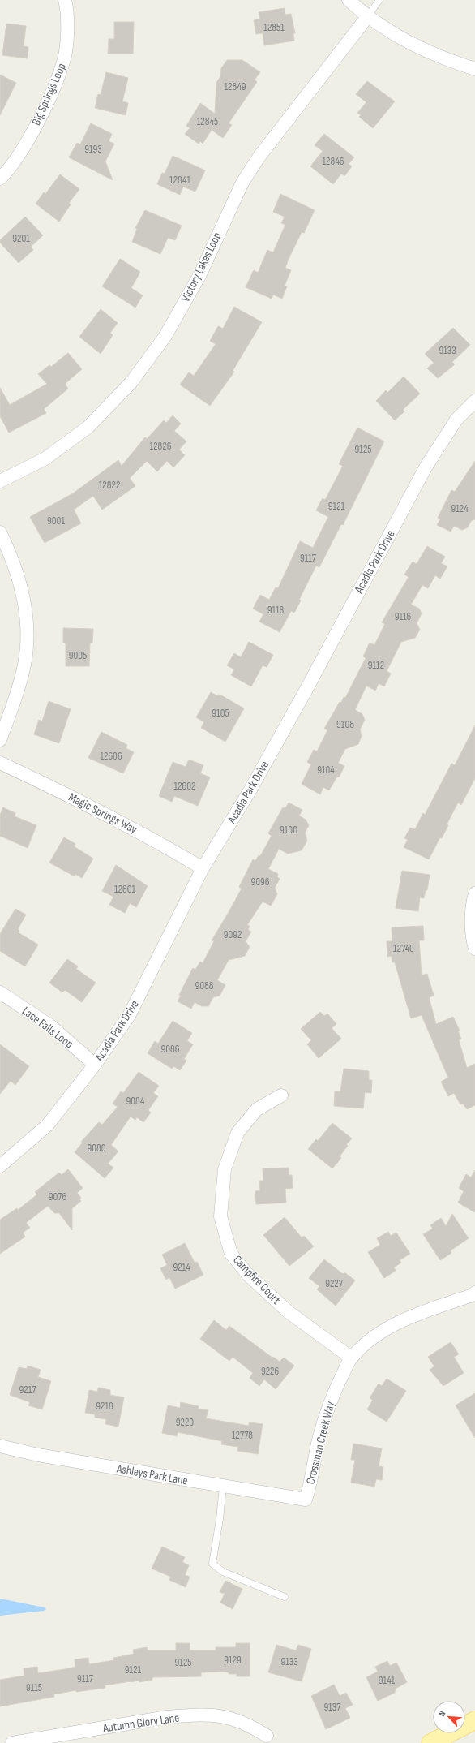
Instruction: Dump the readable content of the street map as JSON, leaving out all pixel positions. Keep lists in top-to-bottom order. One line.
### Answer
{"streets":{"street":["Big Springs Loop","Victory Lakes Loop","Acadia Park Drive","Magic Springs Way","Lace Falls Loop","Campfire Court","Crossman Creek Way","Ashleys Park Lane","Autumn Glory Lane"]},"crossings":[["Acadia Park Drive","Magic Springs Way"],["Acadia Park Drive","Lace Falls Loop"],["Campfire Court","Crossman Creek Way"],["Crossman Creek Way","Ashleys Park Lane"]],"house_numbers":["12851","12849","12845","9193","12846","12841","9201","9133","12826","9125","12822","9121","9124","9001","9117","9113","9116","9005","9112","9105","9108","12606","9104","12602","9100","9096","12601","9092","12740","9088","9086","9084","9080","9076","9214","9227","9226","9217","9218","9220","12778","9129","9133","9125","9121","9117","9141","9115","9137"],"north":"top left"}
